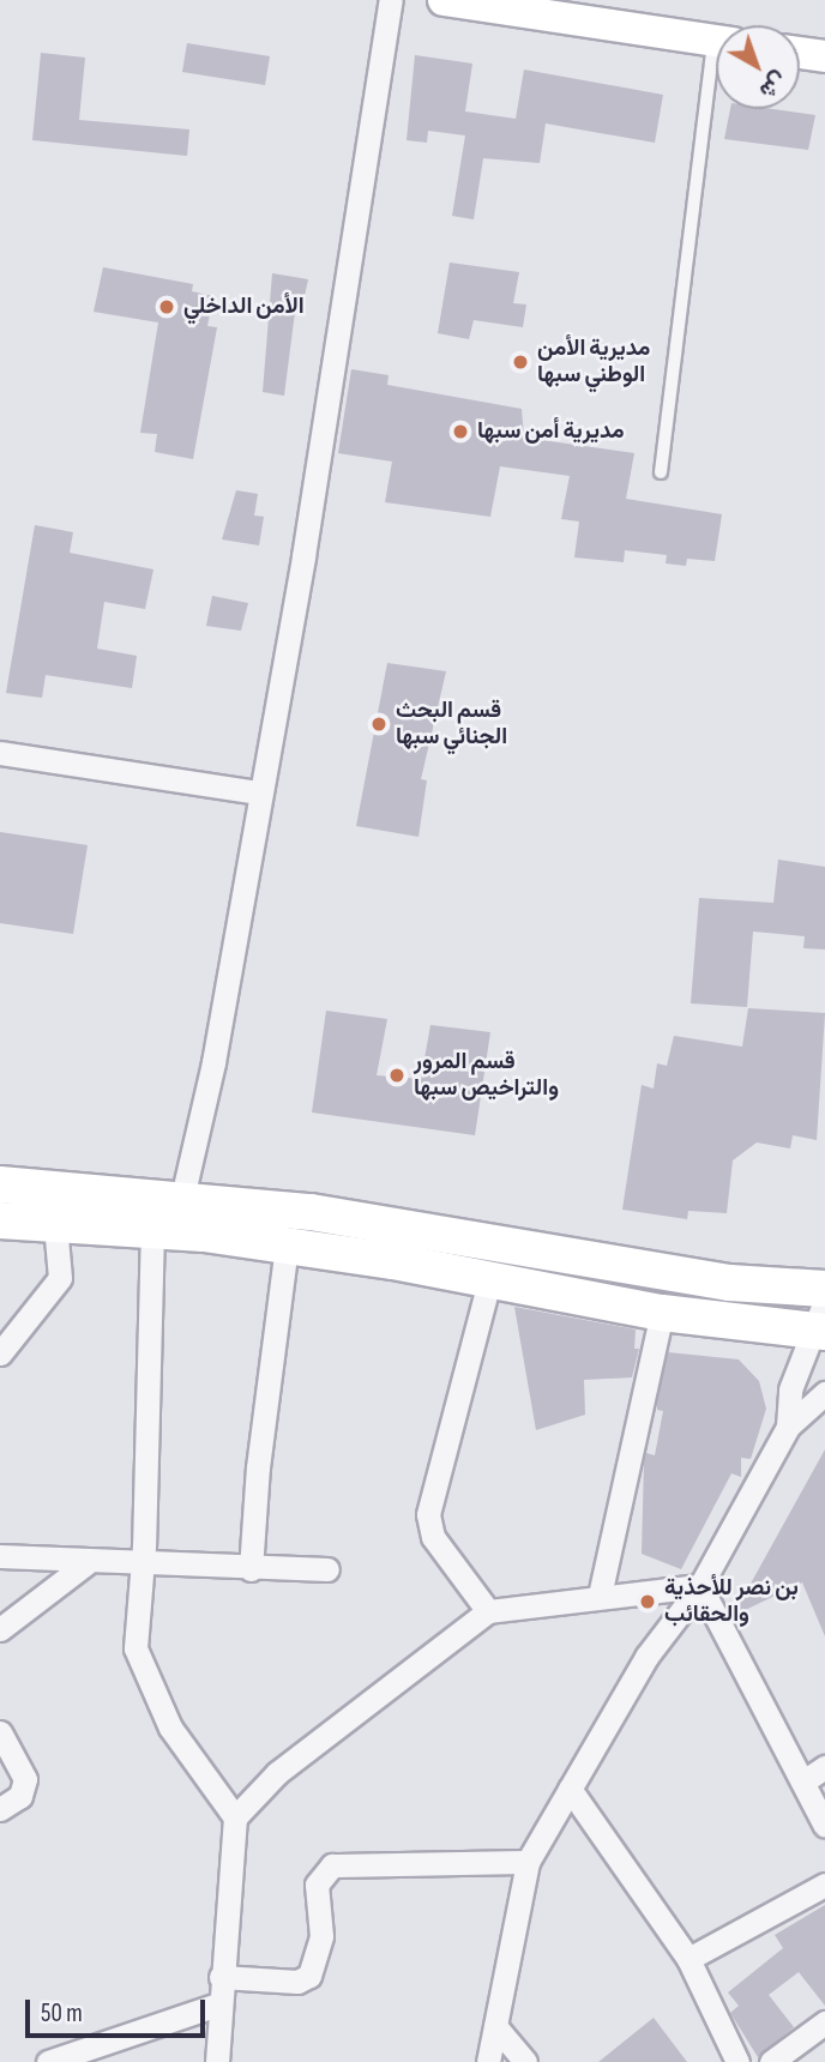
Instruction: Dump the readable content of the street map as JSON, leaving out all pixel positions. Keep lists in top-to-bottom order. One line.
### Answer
{"places":["الأمن الداخلي","مديرية الأمن الوطني سبها","مديرية أمن سبها","قسم البحث الجنائي سبها","قسم المرور والتراخيص سبها","بن نصر للأحذية والحقائب"],"scale_bar":"50 m","north":"bottom right"}
